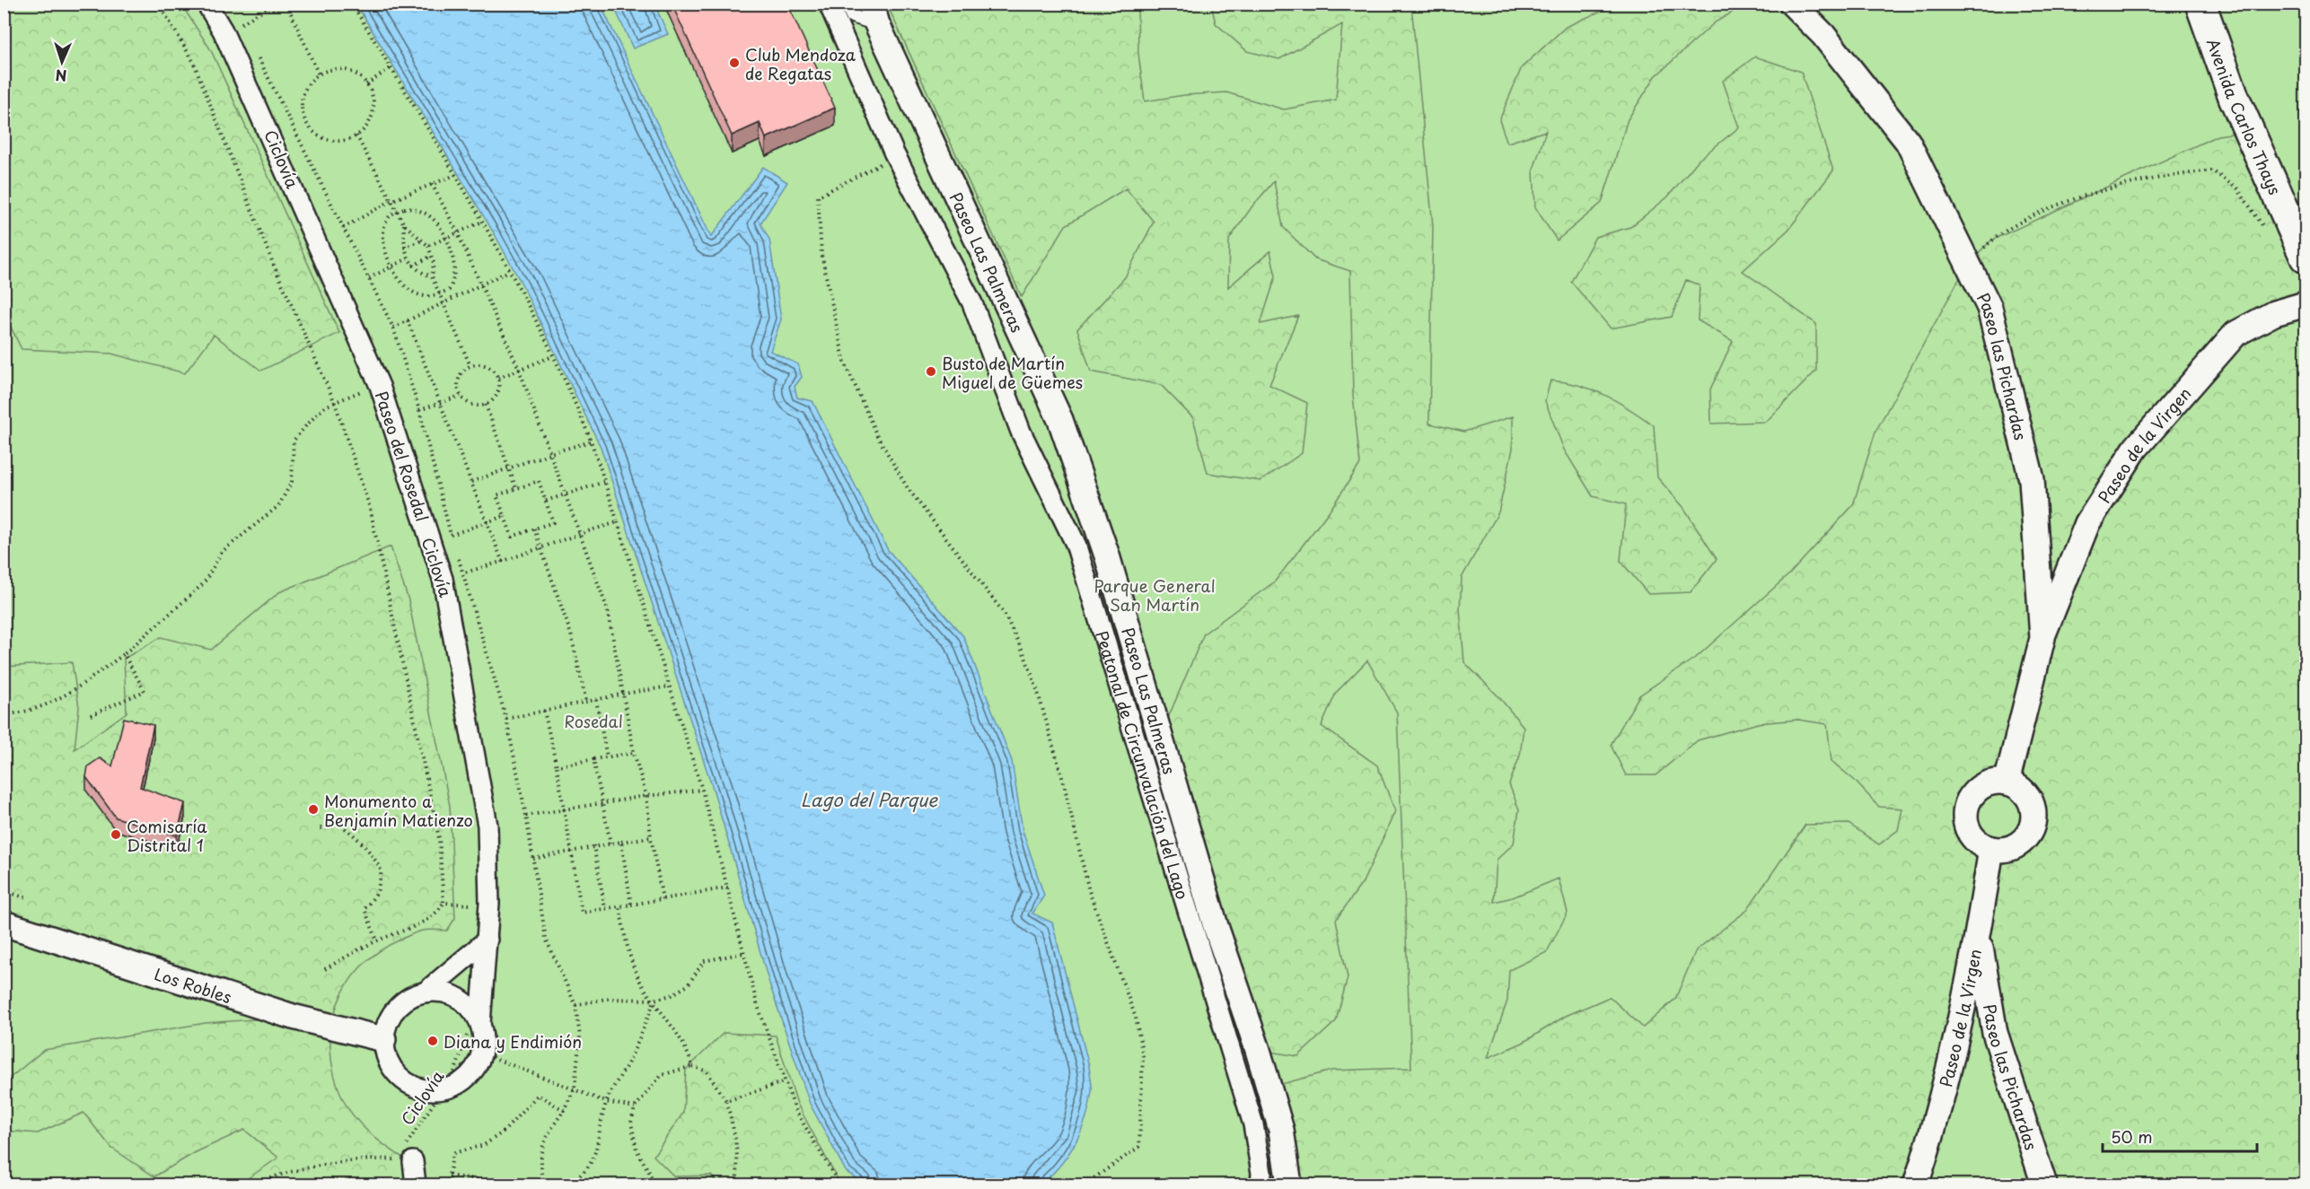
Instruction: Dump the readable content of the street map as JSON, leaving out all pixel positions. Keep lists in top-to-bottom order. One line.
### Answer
{"streets":{"street":["Avenida Carlos Thays","Paseo Las Palmeras","Paseo las Pichardas","Paseo de la Virgen","Paseo del Rosedal","Peatonal de Circunvalación del Lago","Los Robles"],"path":["Ciclovía"]},"crossings":[["Ciclovía","Paseo del Rosedal"],["Ciclovía","Los Robles"],["Paseo las Pichardas","Paseo de la Virgen"],["Paseo del Rosedal","Los Robles"]],"water":["Lago del Parque"],"parks":["Parque General San Martín","Rosedal"],"places":["Club Mendoza de Regatas","Busto de Martín Miguel de Güemes","Monumento a Benjamín Matienzo","Comisaría Distrital 1","Diana y Endimión"],"scale_bar":"50 m","north":"bottom"}
